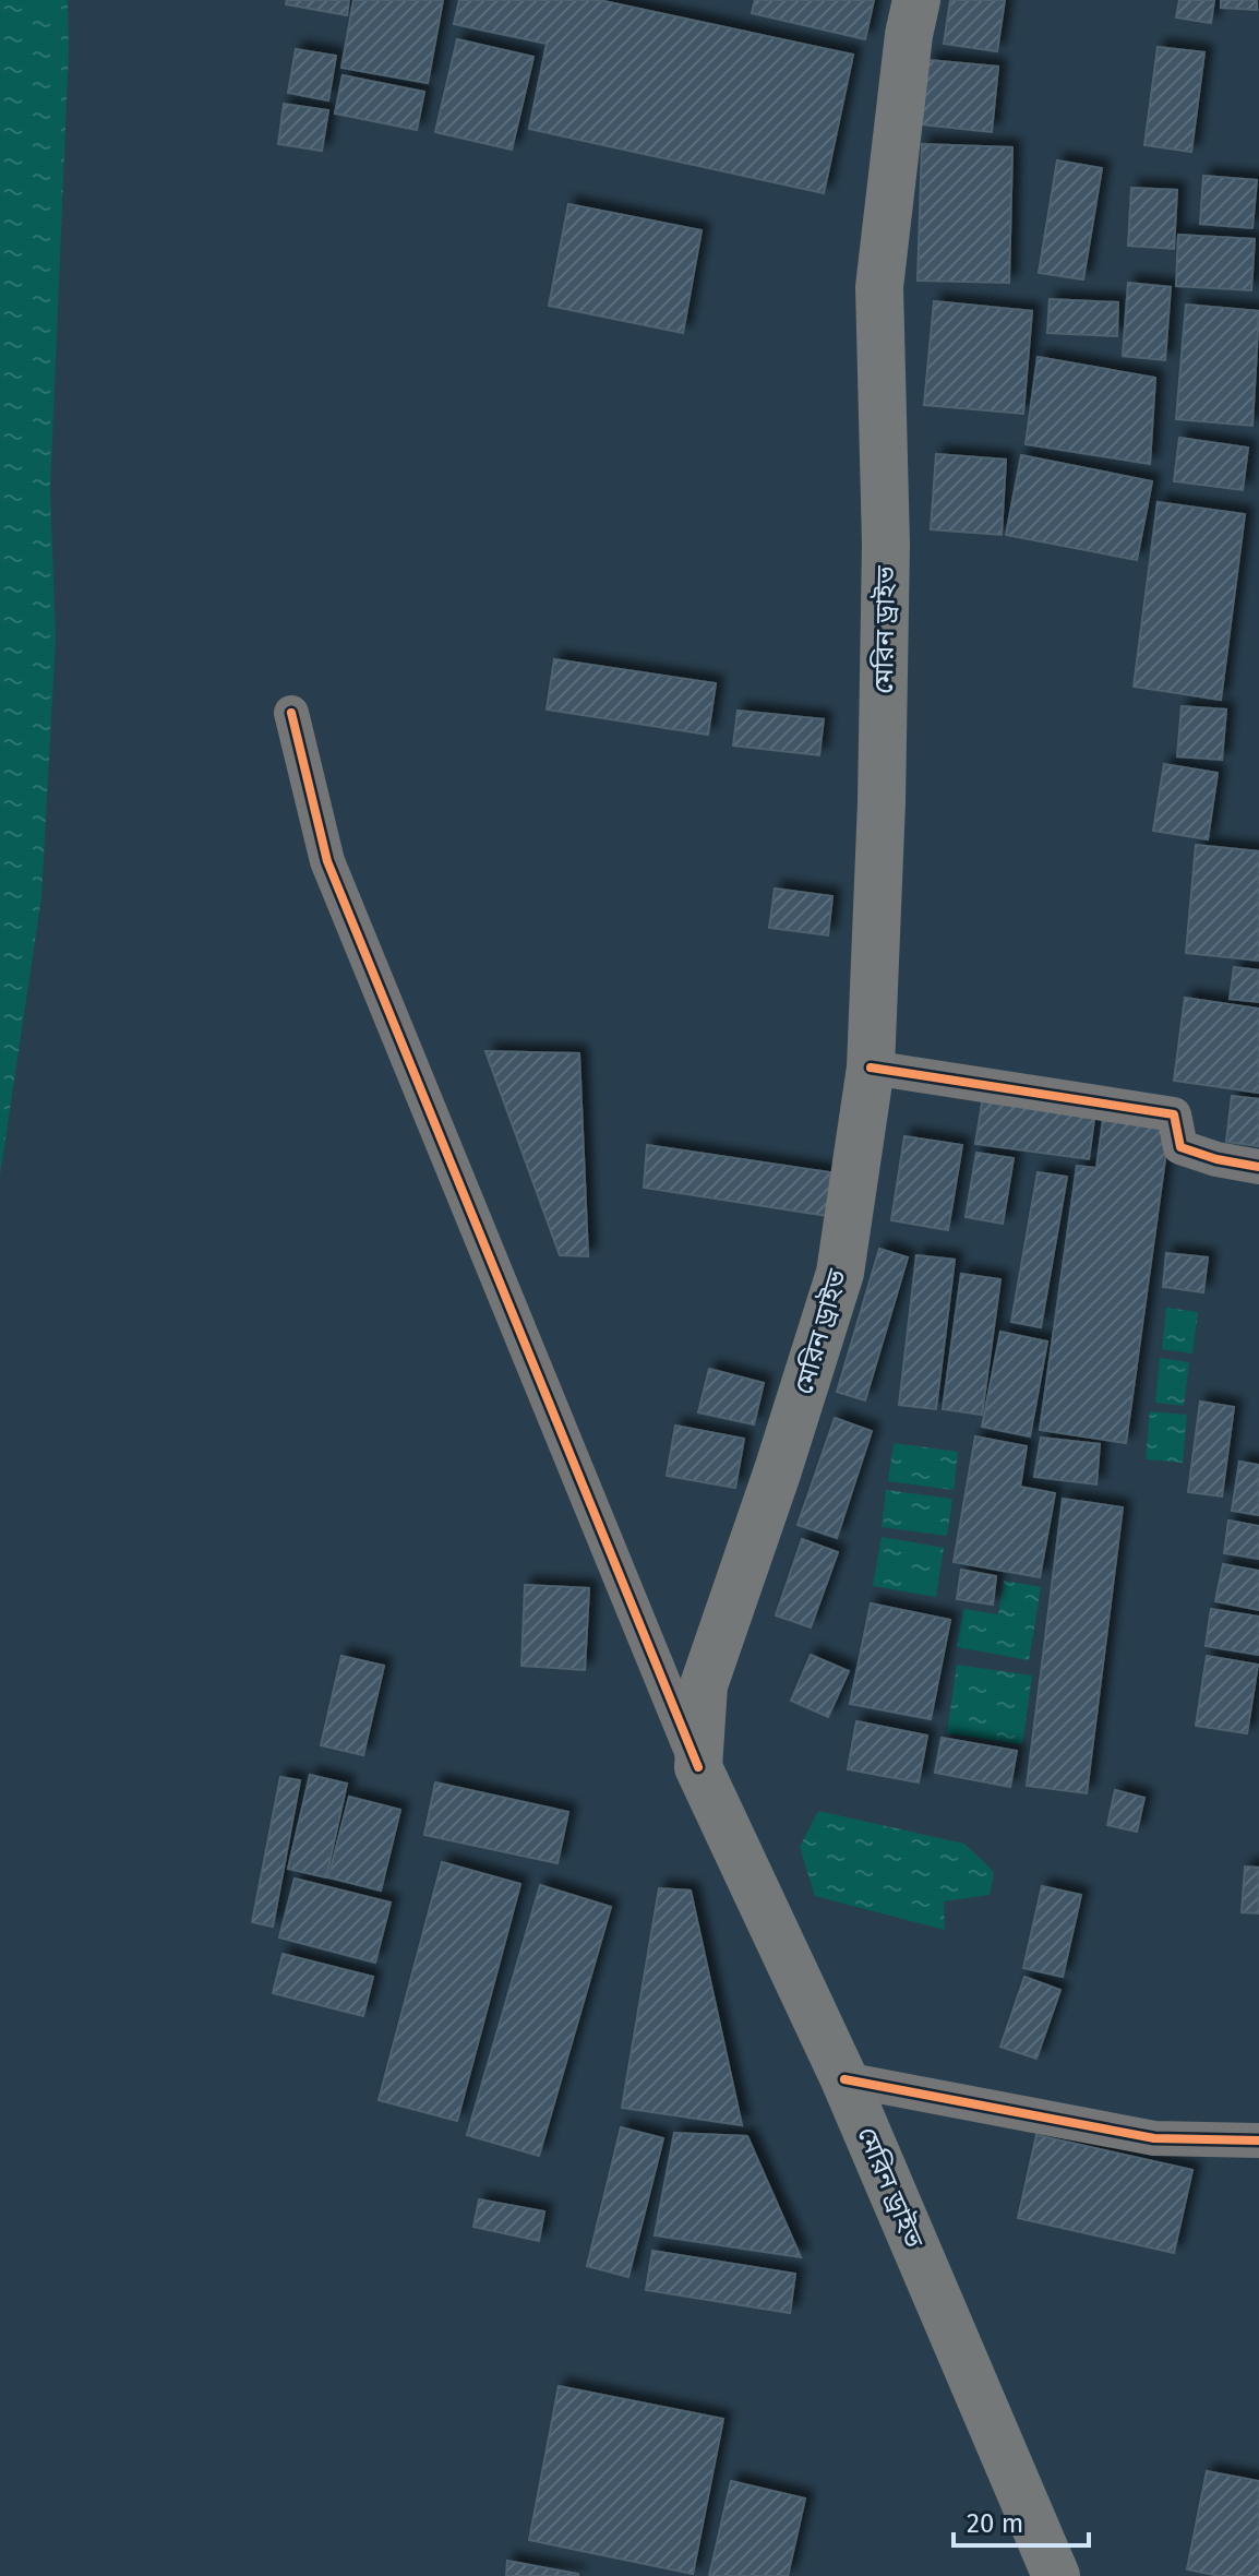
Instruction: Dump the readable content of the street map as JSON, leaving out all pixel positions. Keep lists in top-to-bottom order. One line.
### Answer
{"streets":{"main road":["মেরিন ড্রাইভ"]},"scale_bar":"20 m"}
